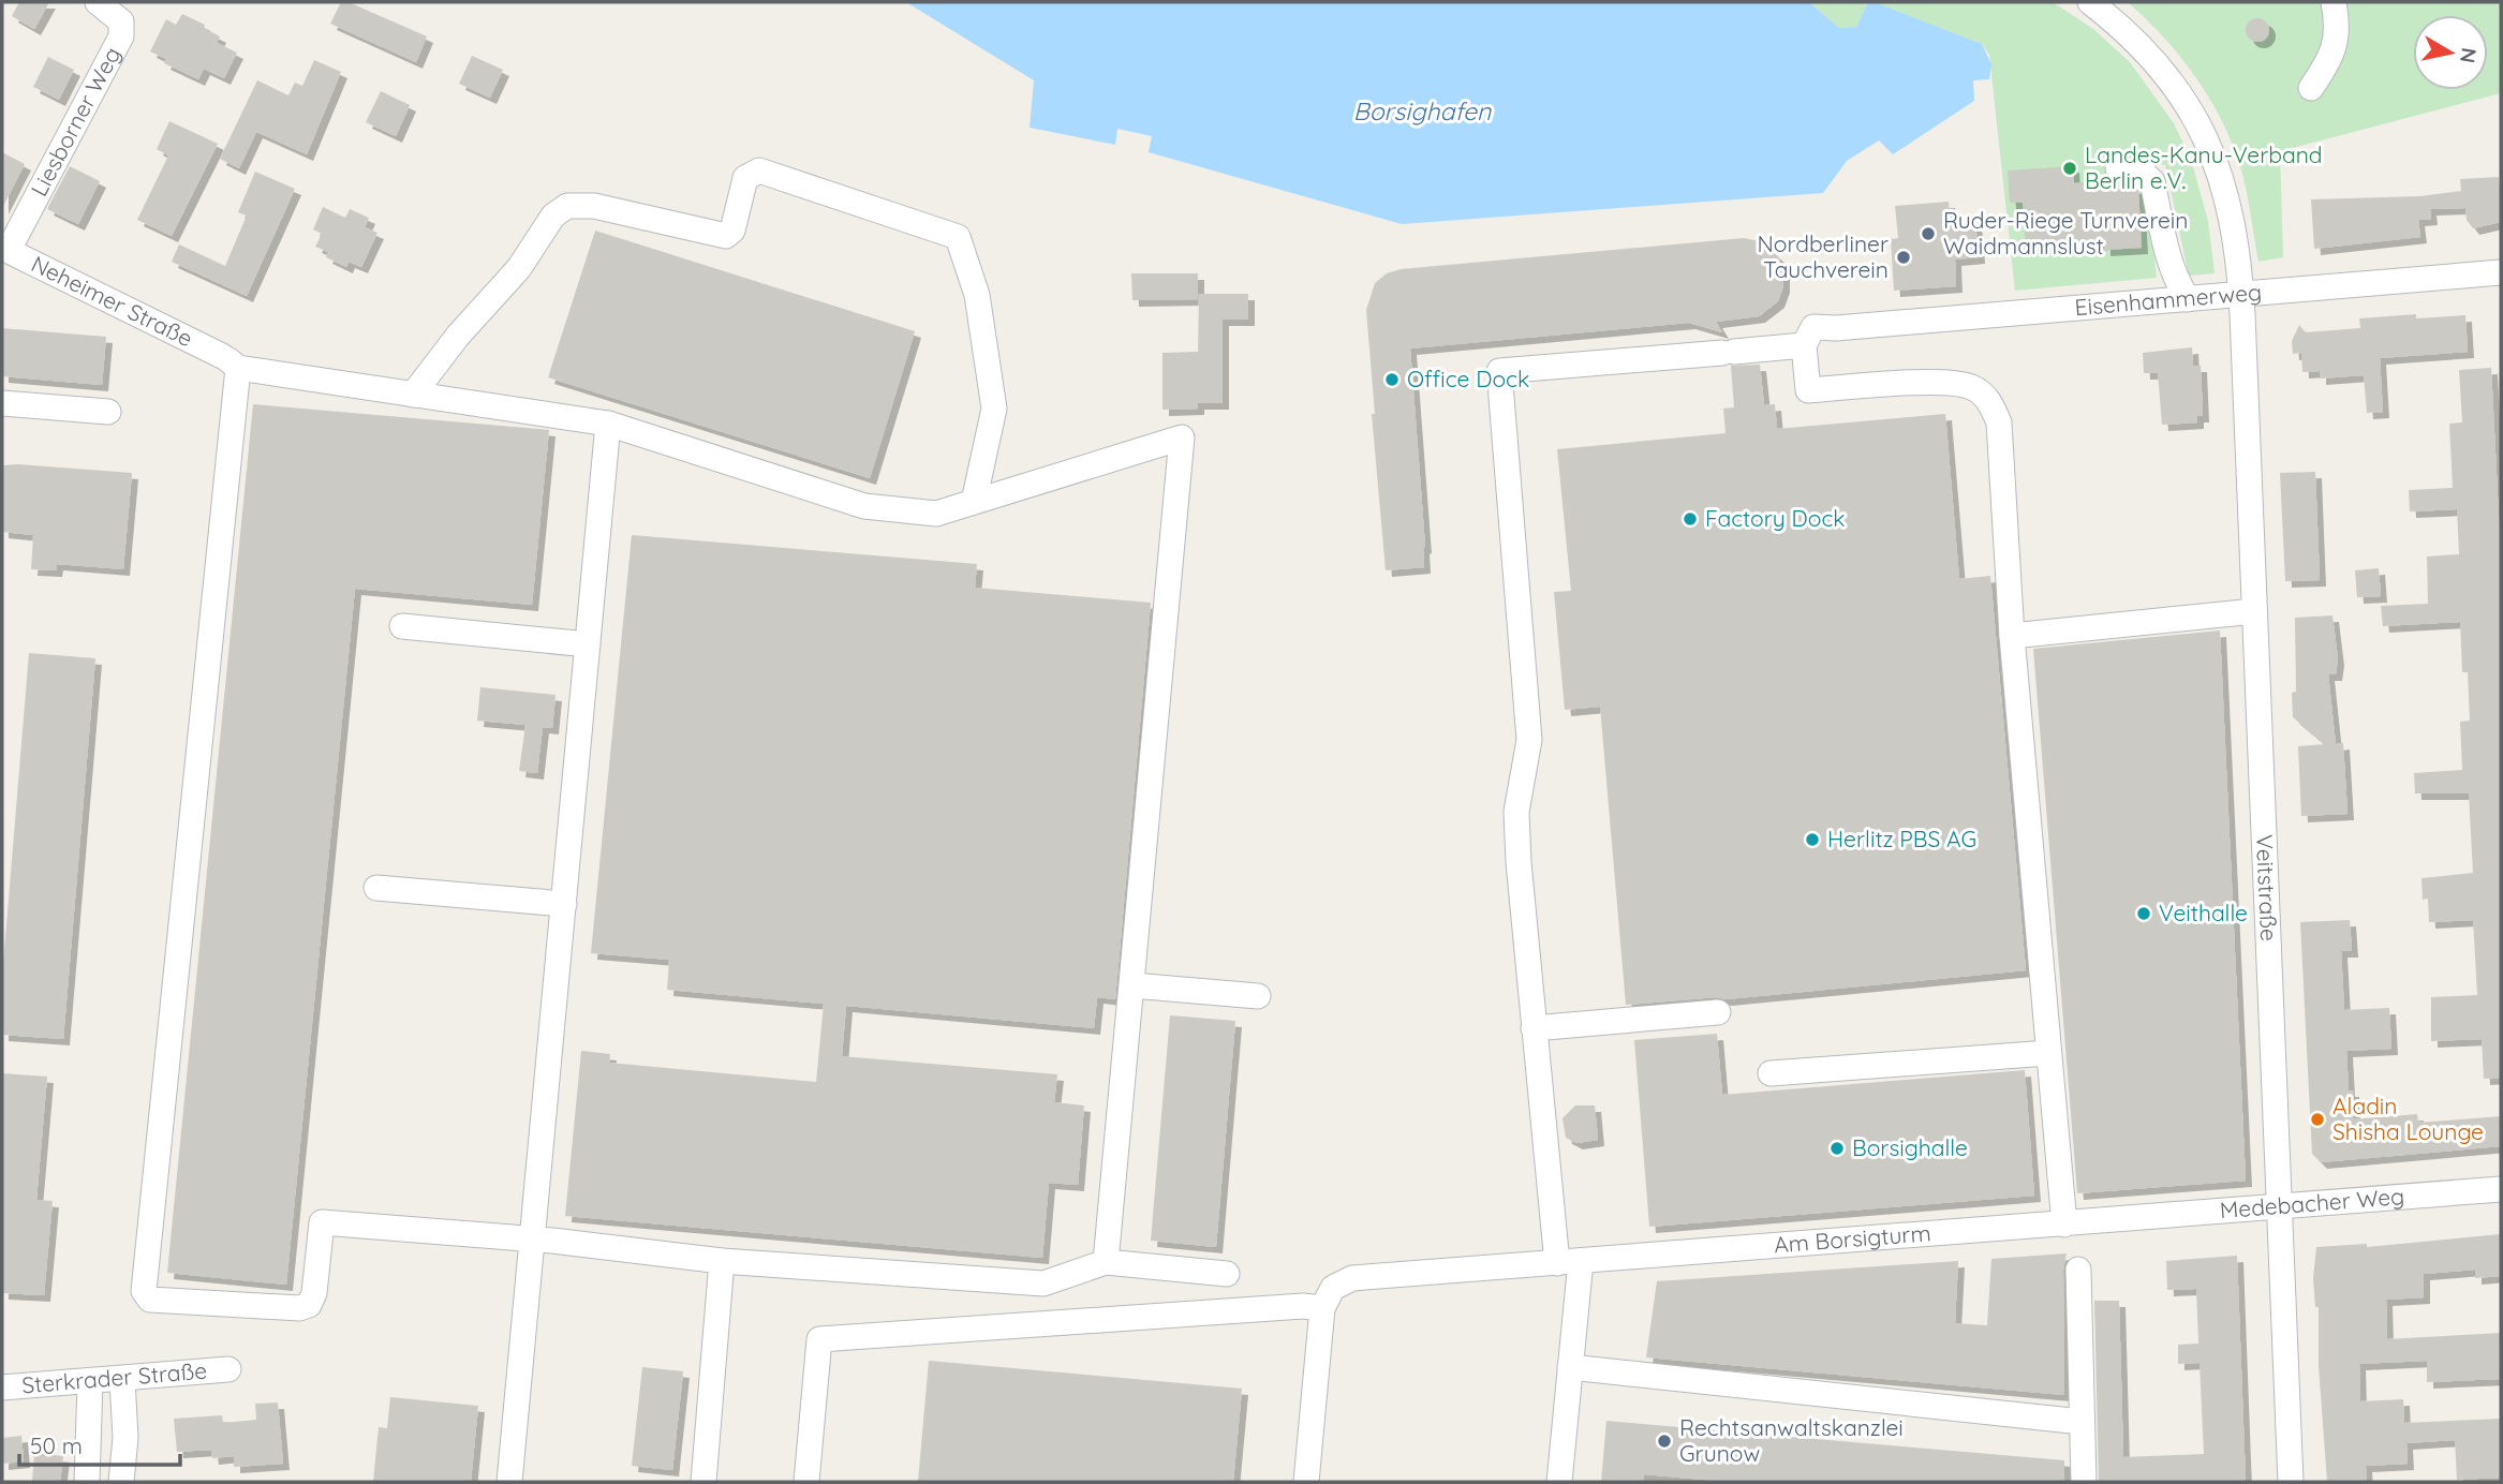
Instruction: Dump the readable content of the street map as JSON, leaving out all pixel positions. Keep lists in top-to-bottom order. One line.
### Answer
{"streets":{"street":["Liesborner Weg","Eisenhammerweg","Neheimer Straße","Veitstraße","Medebacher Weg","Am Borsigturm","Sterkrader Straße"]},"crossings":[["Liesborner Weg","Neheimer Straße"],["Eisenhammerweg","Veitstraße"],["Veitstraße","Medebacher Weg"],["Medebacher Weg","Am Borsigturm"]],"water":["Borsighafen"],"places":["Landes-Kanu-Verband Berlin e.V.","Ruder-Riege Turnverein Waidmannslust","Nordberliner Tauchverein","Office Dock","Factory Dock","Herlitz PBS AG","Veithalle","Aladin Shisha Lounge","Borsighalle","Rechtsanwaltskanzlei Grunow"],"scale_bar":"50 m","north":"right"}
